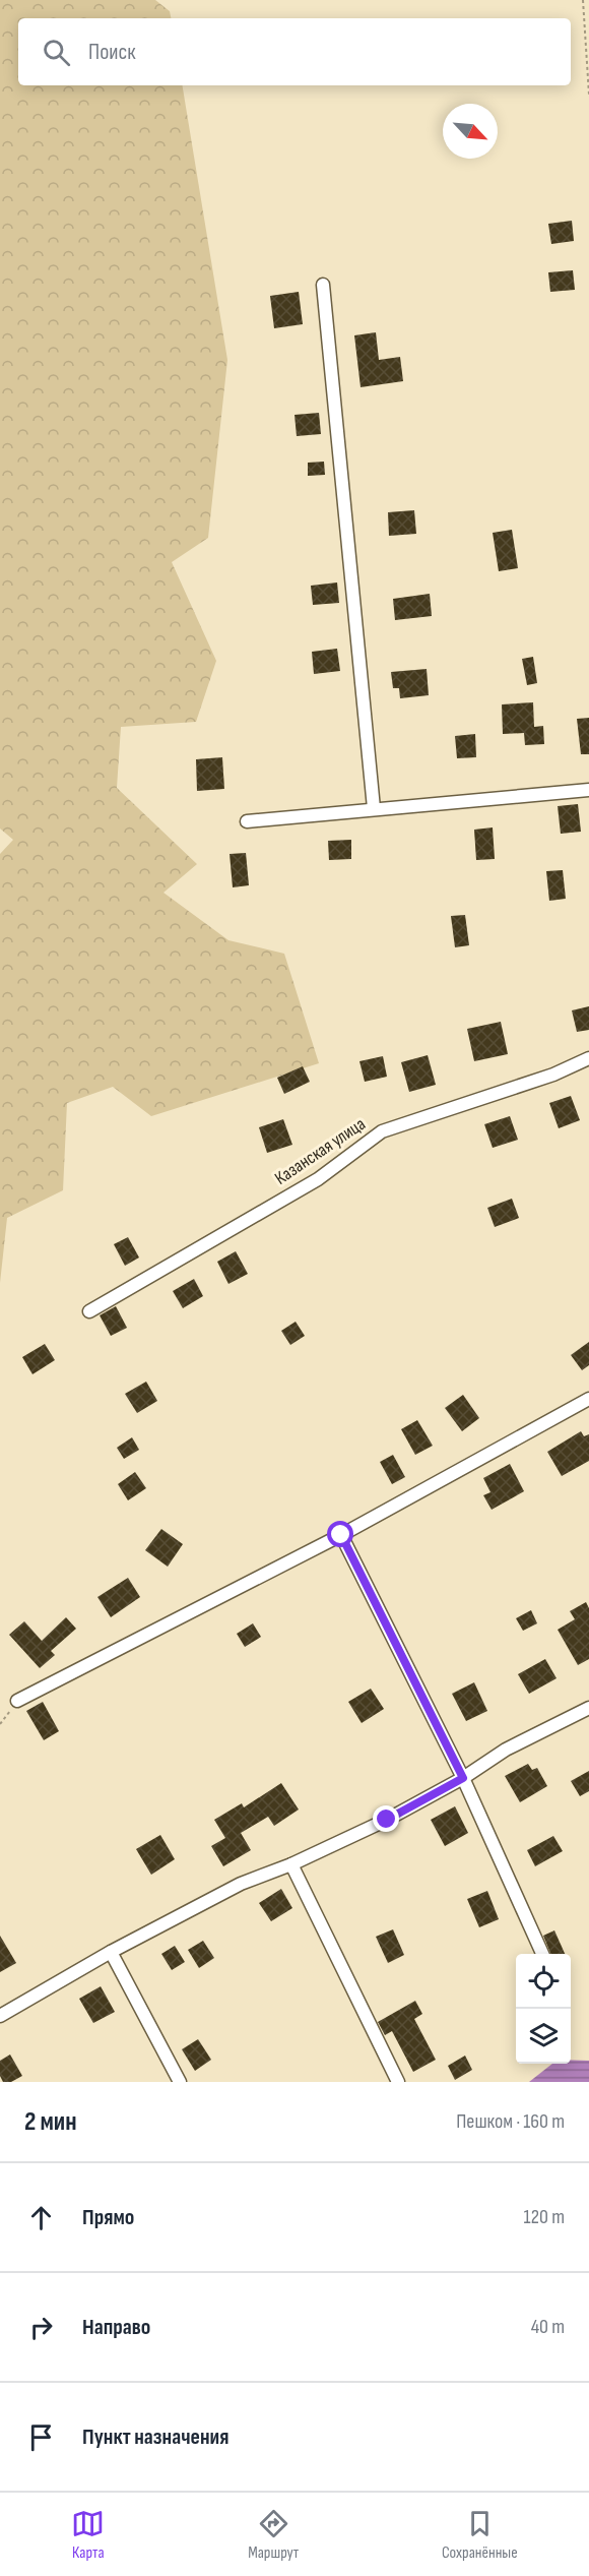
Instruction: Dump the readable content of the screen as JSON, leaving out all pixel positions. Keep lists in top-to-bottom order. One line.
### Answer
{"streets":{"street":["Казанская улица"]},"north":"bottom right","page":{"search":"Поиск","heading":["2 мин","Пешком · 160 m"],"list":[["Прямо","120 m"],["Направо","40 m"],"Пункт назначения"],"nav":["Карта","Маршрут","Сохранённые"]}}
